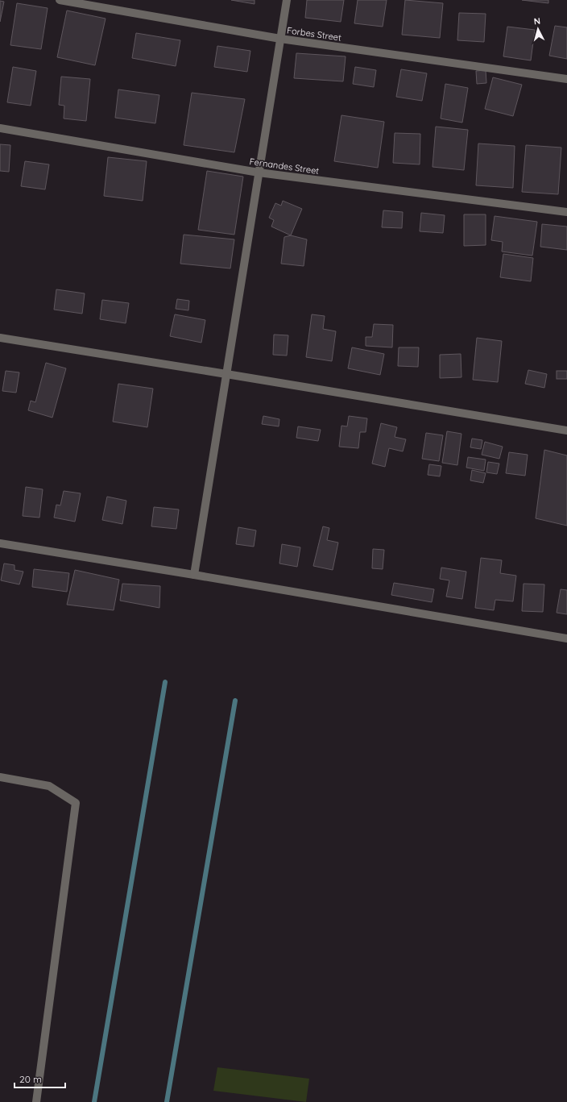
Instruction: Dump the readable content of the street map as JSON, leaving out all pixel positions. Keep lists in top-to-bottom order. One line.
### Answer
{"streets":{"street":["Forbes Street","Fernandes Street"]},"scale_bar":"20 m","north":"top"}
